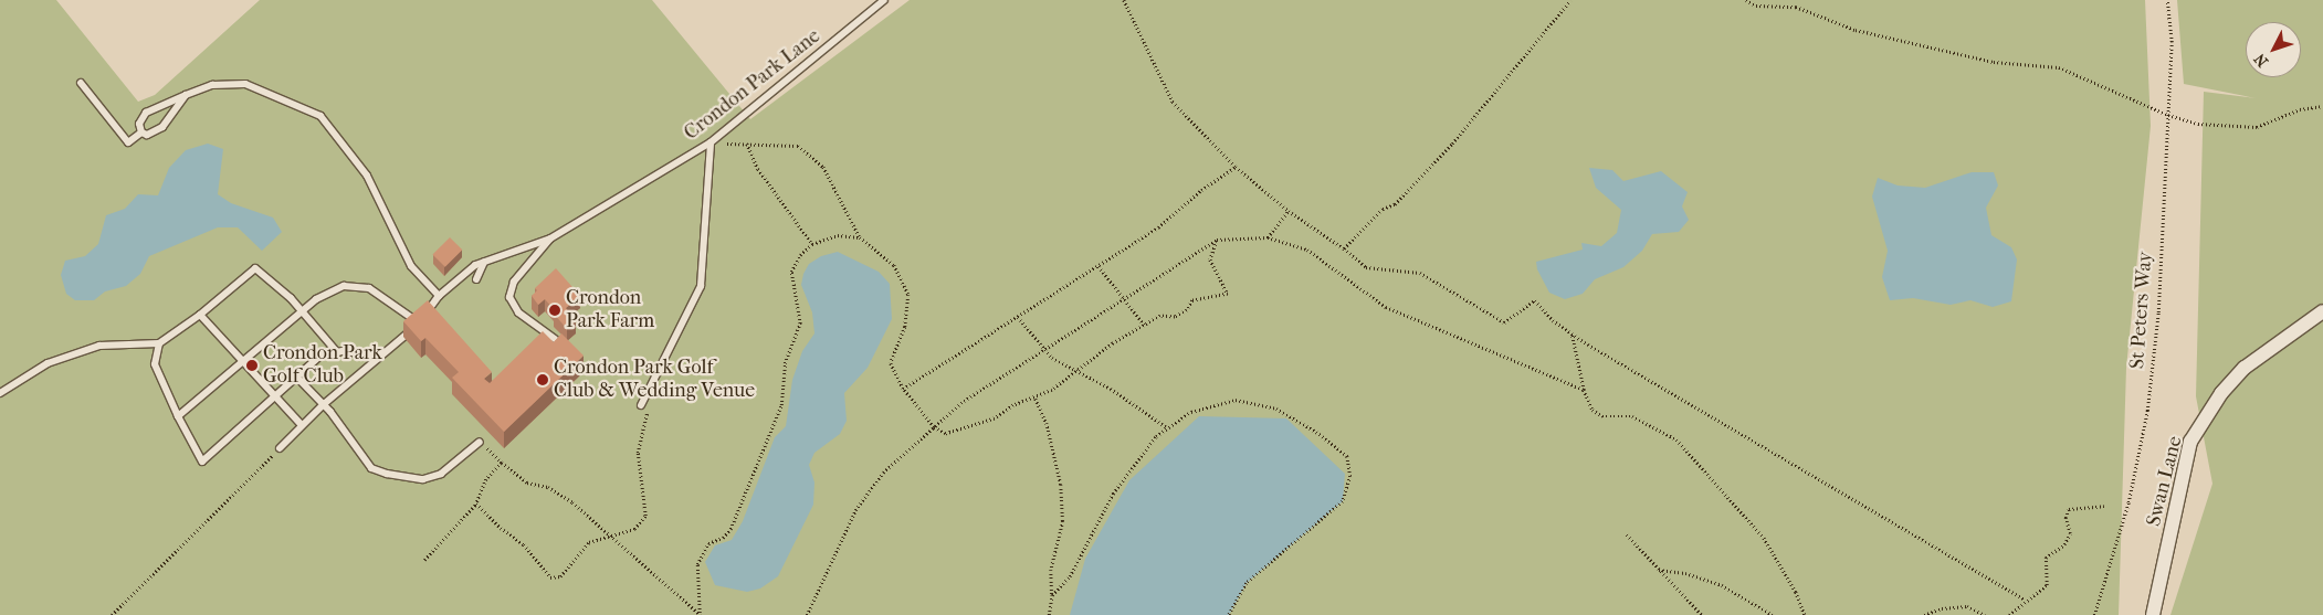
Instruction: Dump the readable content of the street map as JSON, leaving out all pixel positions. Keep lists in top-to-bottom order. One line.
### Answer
{"streets":{"street":["Swan Lane"],"lane":["Crondon Park Lane"],"path":["St Peters Way"]},"places":["Crondon Park Farm","Crondon Park Golf Club","Crondon Park Golf Club & Wedding Venue"],"north":"bottom left"}
